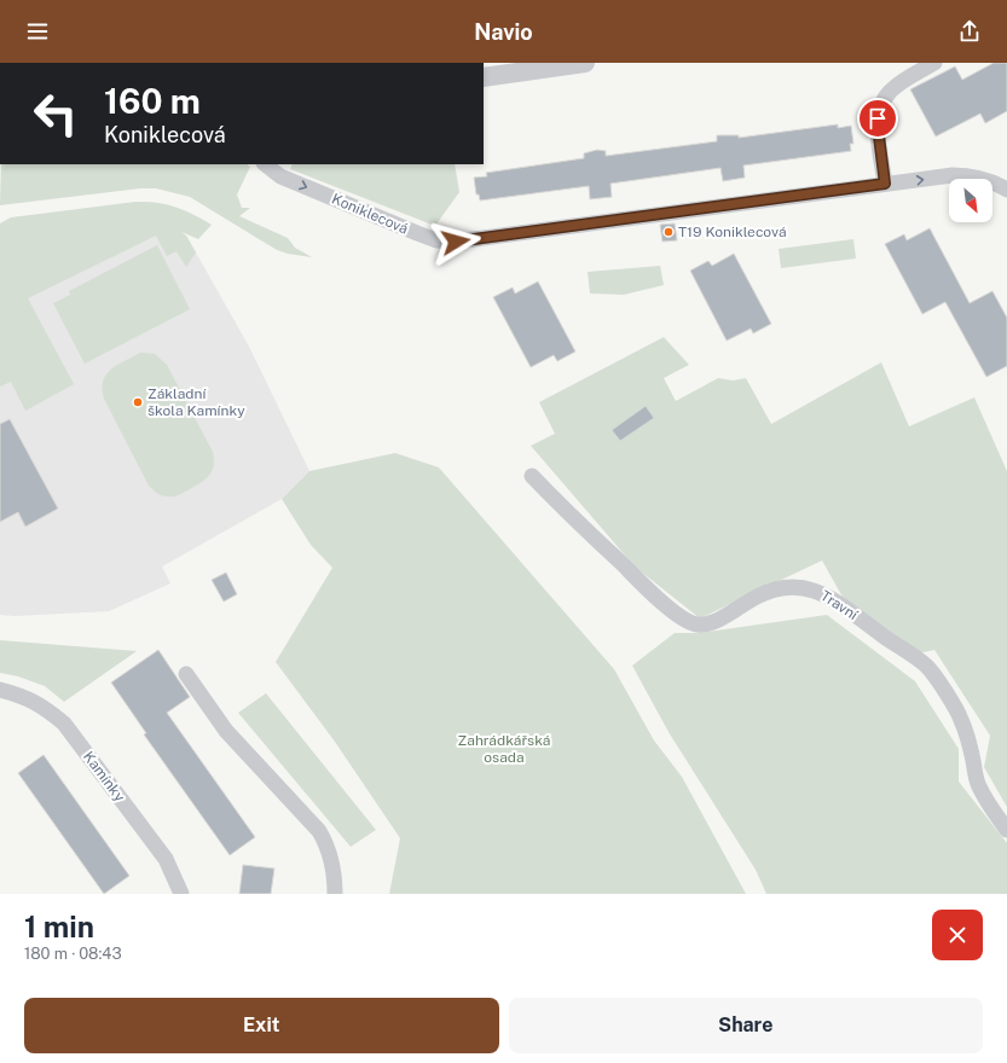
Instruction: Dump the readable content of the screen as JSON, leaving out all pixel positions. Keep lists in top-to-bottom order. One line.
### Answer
{"streets":{"street":["Koniklecová","Travní","Kamínky"]},"one_way":["Koniklecová"],"parks":["Zahrádkářská osada"],"places":["T19 Koniklecová","Základní škola Kamínky"],"north":"bottom right","page":{"header":"Navio","turn":["160 m","Koniklecová"],"heading":["1 min","180 m · 08:43"],"buttons":["Exit","Share"]}}
